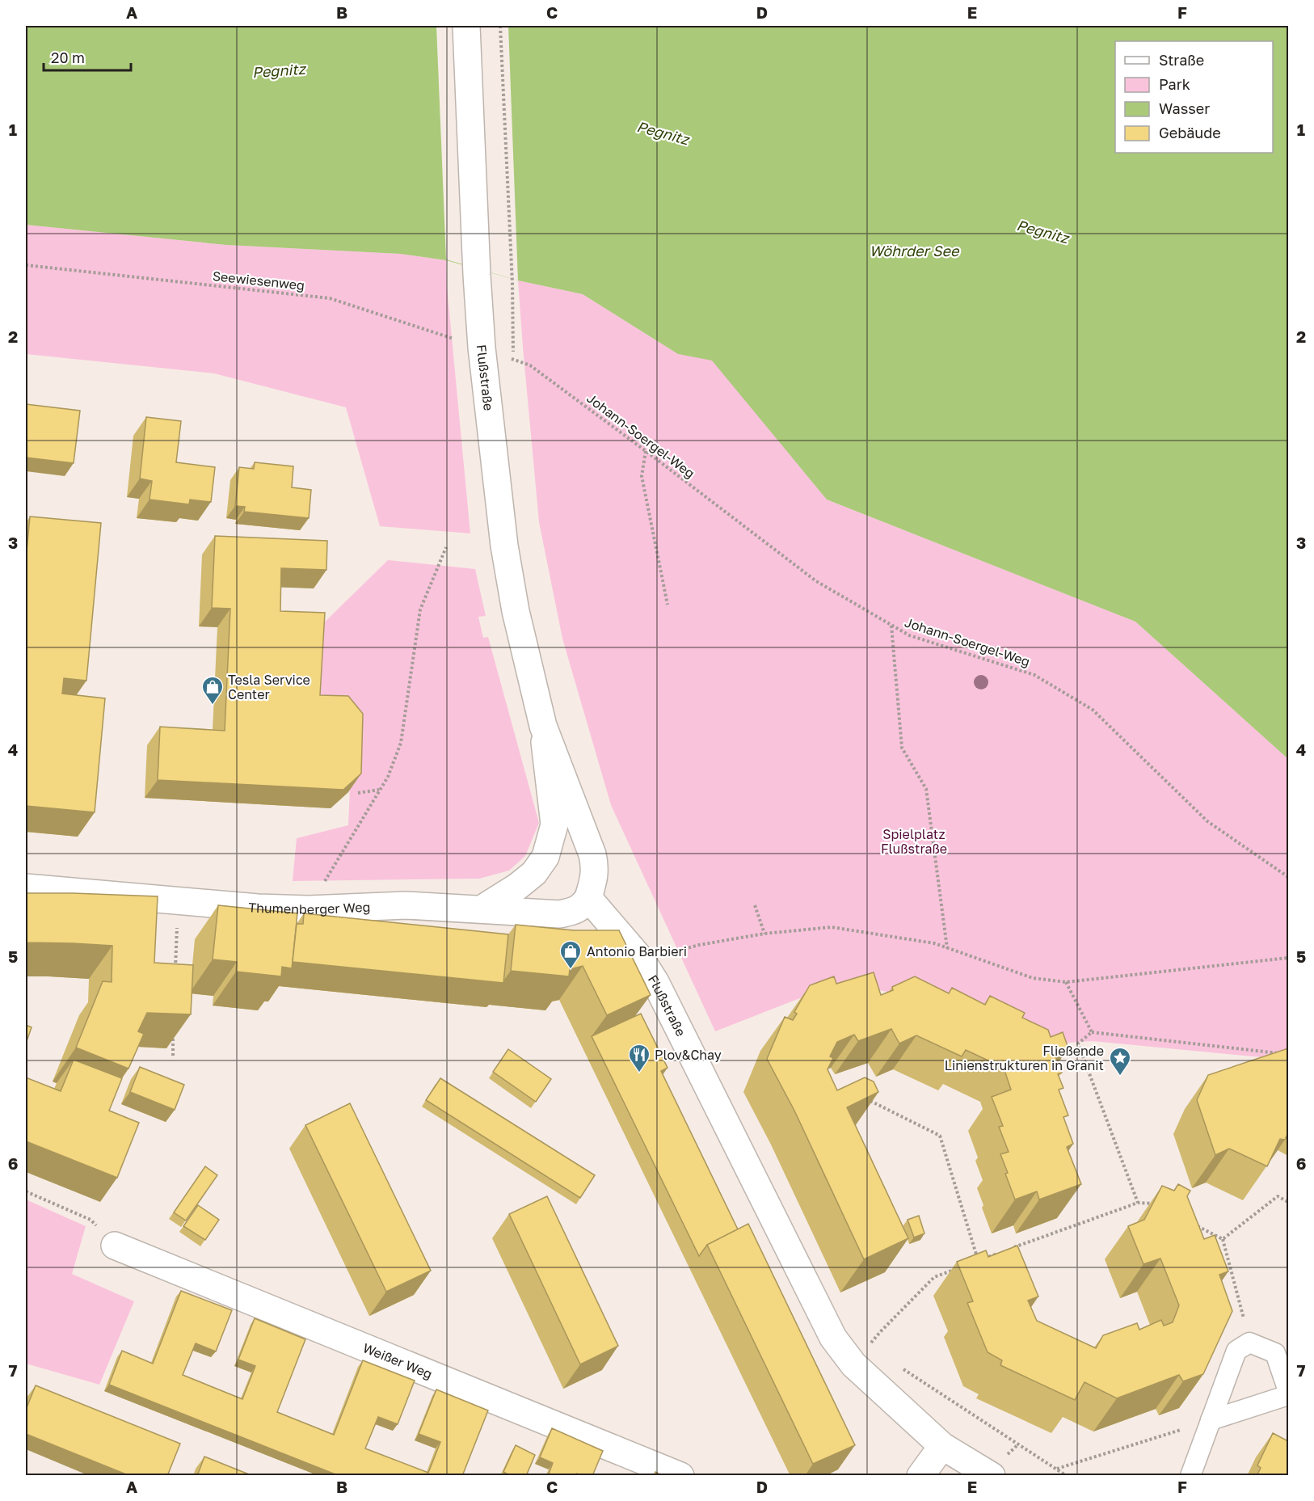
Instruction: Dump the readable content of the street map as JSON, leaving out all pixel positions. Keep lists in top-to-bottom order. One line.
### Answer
{"streets":{"street":["Flußstraße","Thumenberger Weg","Weißer Weg"],"path":["Seewiesenweg","Johann-Soergel-Weg"]},"crossings":[["Seewiesenweg","Flußstraße"],["Seewiesenweg","Johann-Soergel-Weg"],["Flußstraße","Johann-Soergel-Weg"],["Flußstraße","Thumenberger Weg"]],"water":["Pegnitz","Wöhrder See"],"parks":["Spielplatz Flußstraße"],"places":{"shop":["Tesla Service Center","Antonio Barbieri"],"restaurant":["Plov&Chay"],"place":["Fließende Linienstrukturen in Granit"]},"legend":["Straße","Park","Wasser","Gebäude"],"scale_bar":"20 m","grid":{"columns":["A","B","C","D","E","F"],"rows":["1","2","3","4","5","6","7"]}}
